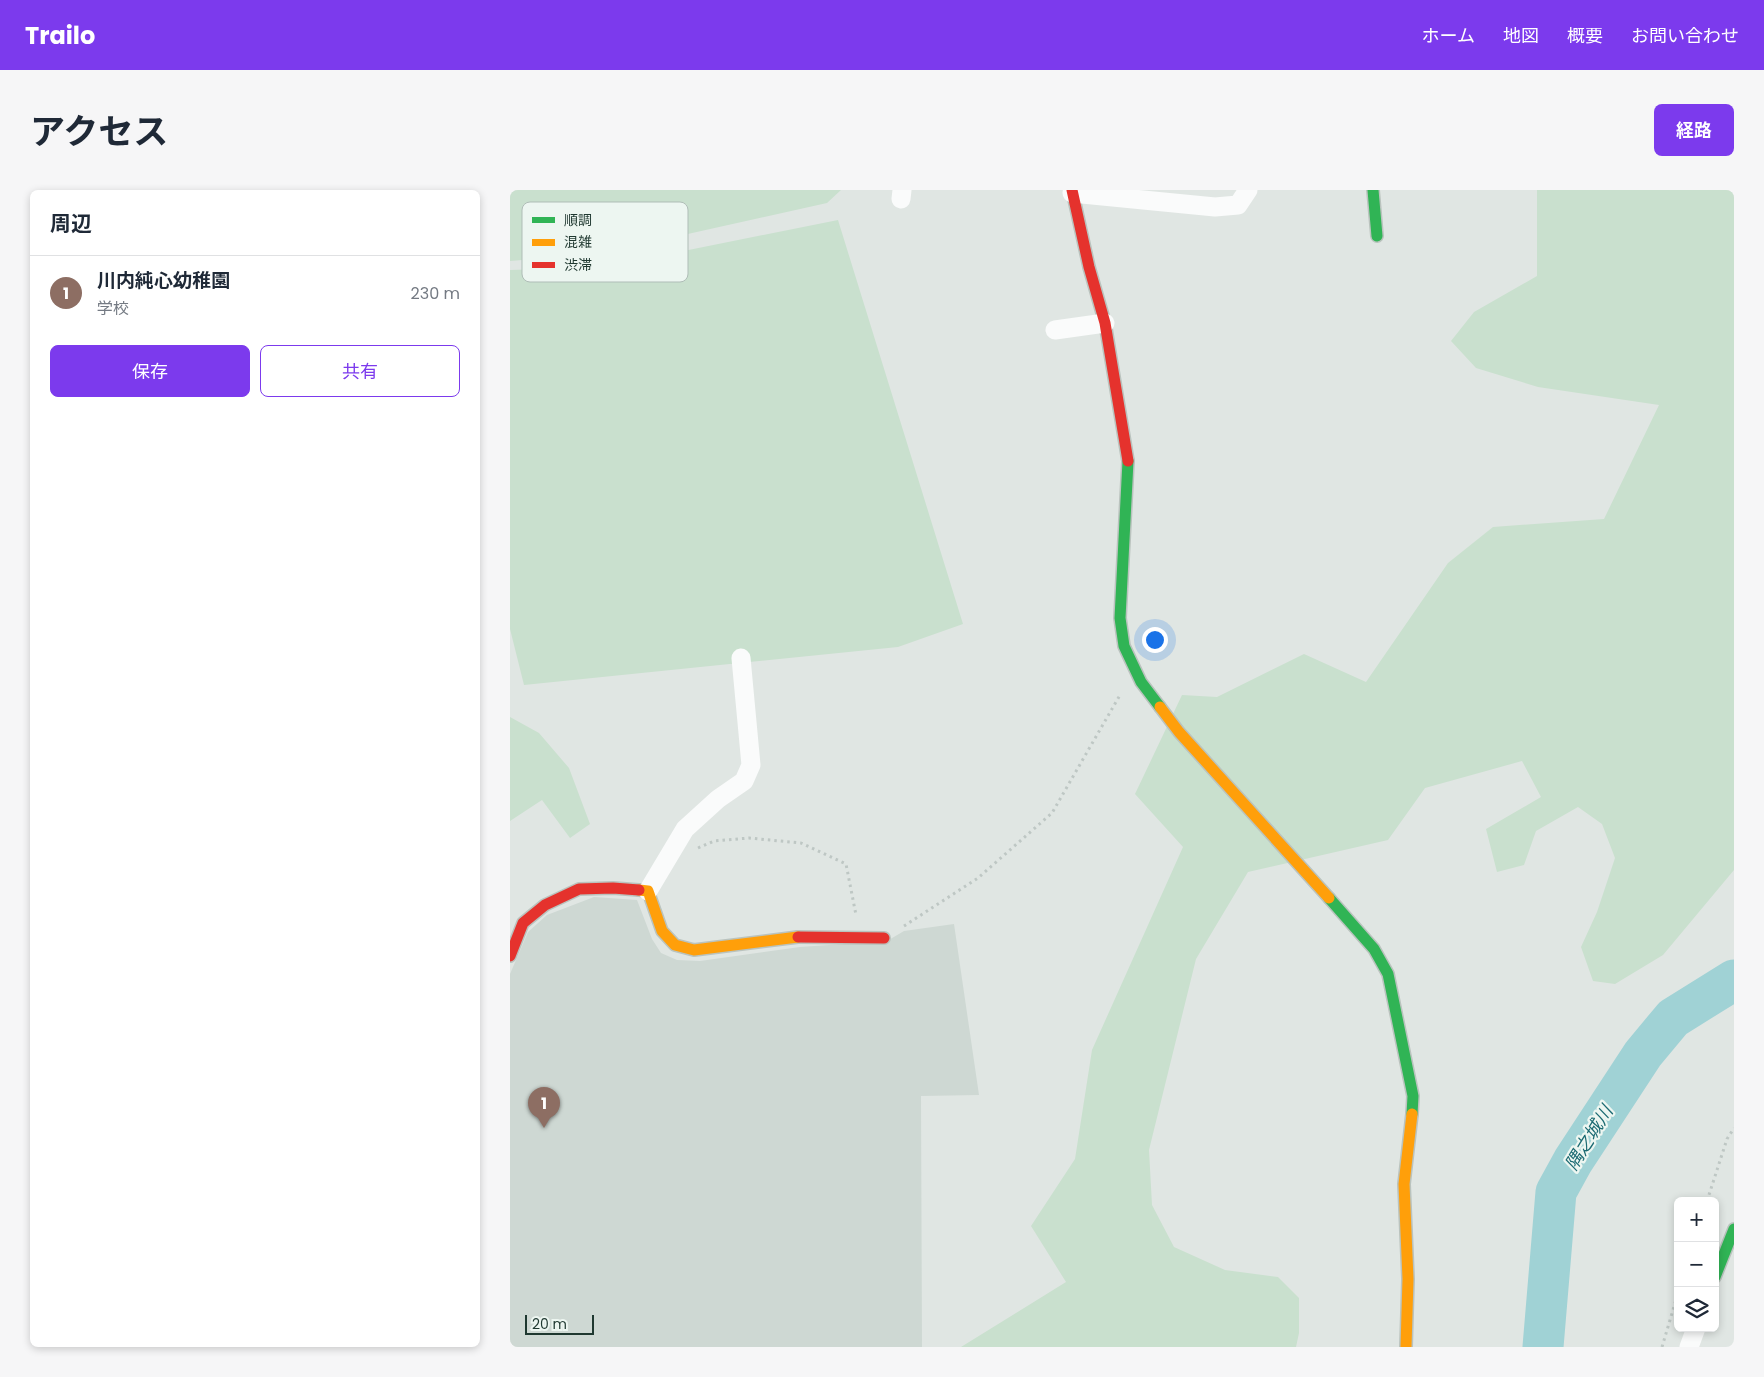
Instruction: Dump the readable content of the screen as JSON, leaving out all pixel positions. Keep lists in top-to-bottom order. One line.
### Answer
{"water":["隅之城川"],"legend":["順調","混雑","渋滞"],"scale_bar":"20 m","page":{"header":"Trailo","nav":["ホーム","地図","概要","お問い合わせ"],"title":"アクセス","buttons":["経路",["保存","共有"]],"heading":"周辺","list":[{"mark":"1","name":"川内純心幼稚園","note":"学校","value":"230 m"}],"pins":"1","map_buttons":["+","−"],"scale":"20 m"}}
